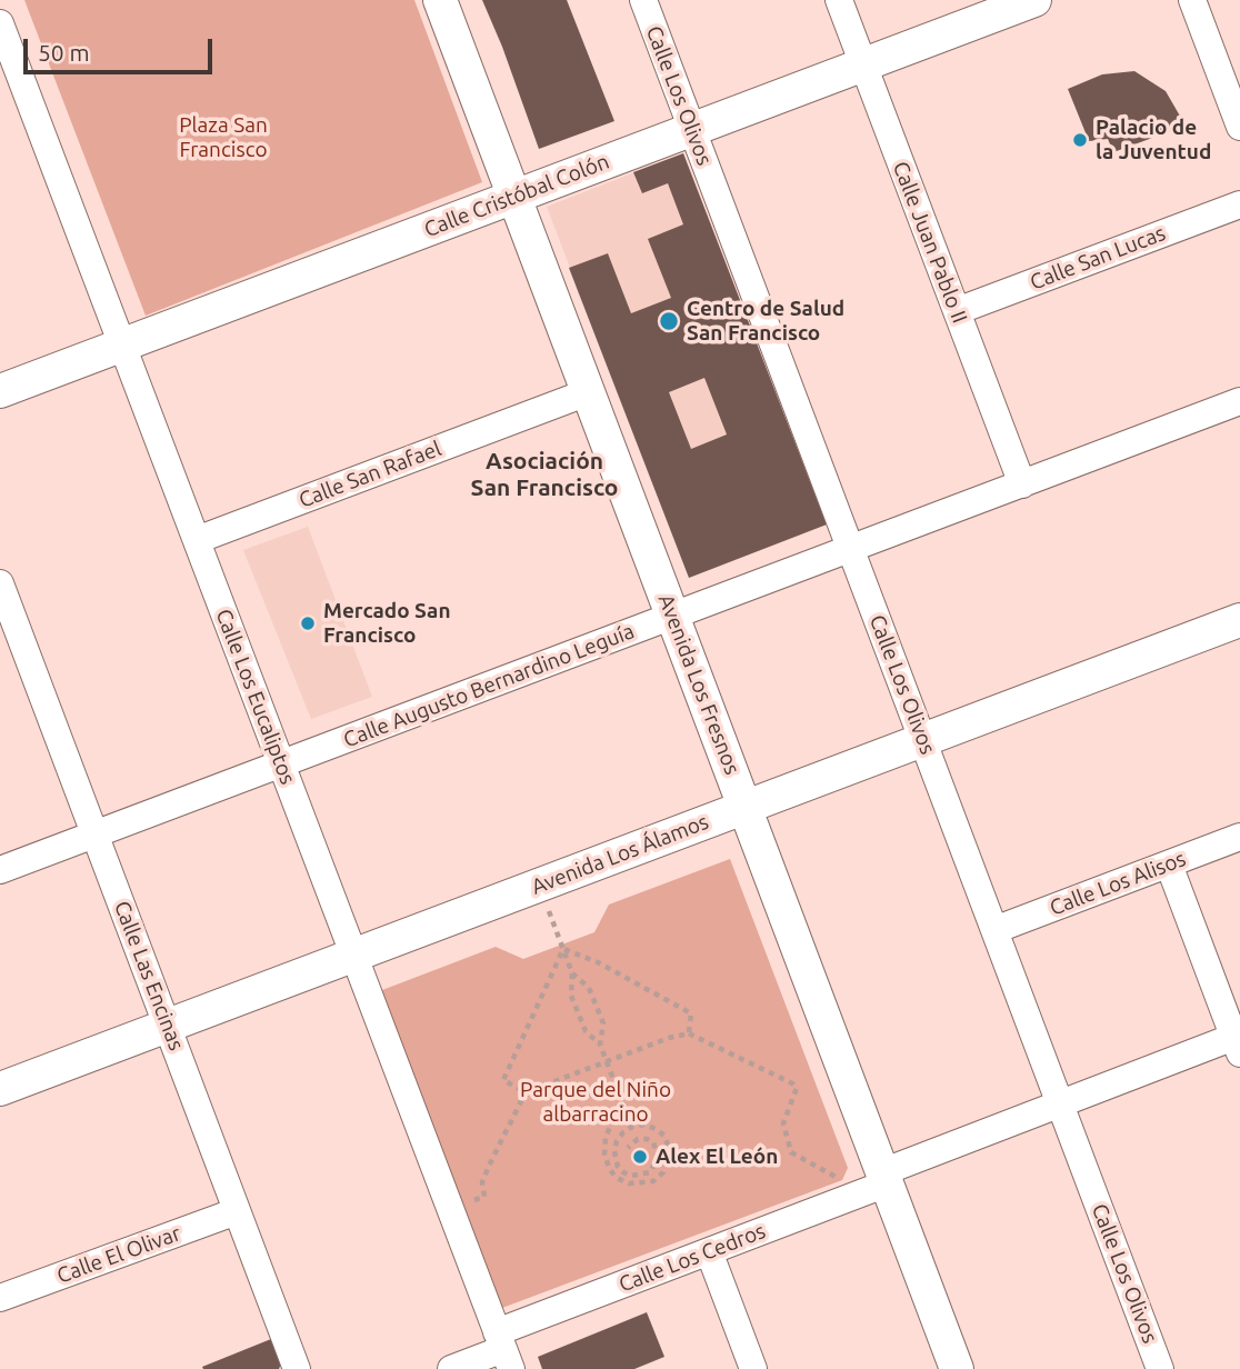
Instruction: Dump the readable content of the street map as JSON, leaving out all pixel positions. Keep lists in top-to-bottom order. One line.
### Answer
{"streets":{"street":["Calle Los Olivos","Calle Cristóbal Colón","Calle Juan Pablo II","Calle San Lucas","Calle San Rafael","Avenida Los Fresnos","Calle Augusto Bernardino Leguía","Calle Los Eucaliptos","Avenida Los Álamos","Calle Los Alisos","Calle Las Encinas","Calle El Olivar","Calle Los Cedros"]},"crossings":[["Calle Los Olivos","Calle Cristóbal Colón"],["Calle Los Olivos","Calle Augusto Bernardino Leguía"],["Calle Los Olivos","Avenida Los Álamos"],["Calle Los Olivos","Calle Los Alisos"],["Calle Los Olivos","Calle Los Cedros"],["Calle Cristóbal Colón","Calle Juan Pablo II"],["Calle Cristóbal Colón","Avenida Los Fresnos"],["Calle Cristóbal Colón","Calle Los Eucaliptos"],["Calle Juan Pablo II","Calle San Lucas"],["Calle Juan Pablo II","Calle Augusto Bernardino Leguía"],["Calle San Rafael","Avenida Los Fresnos"],["Calle San Rafael","Calle Los Eucaliptos"],["Avenida Los Fresnos","Calle Augusto Bernardino Leguía"],["Avenida Los Fresnos","Avenida Los Álamos"],["Avenida Los Fresnos","Calle Los Cedros"],["Calle Augusto Bernardino Leguía","Calle Los Eucaliptos"],["Calle Augusto Bernardino Leguía","Calle Las Encinas"],["Calle Los Eucaliptos","Avenida Los Álamos"],["Calle Los Eucaliptos","Calle Los Cedros"],["Avenida Los Álamos","Calle Las Encinas"],["Calle Las Encinas","Calle El Olivar"]],"districts":["Asociación San Francisco"],"parks":["Plaza San Francisco","Parque del Niño albarracino"],"places":["Palacio de la Juventud","Centro de Salud San Francisco","Mercado San Francisco","Alex El León"],"scale_bar":"50 m"}
